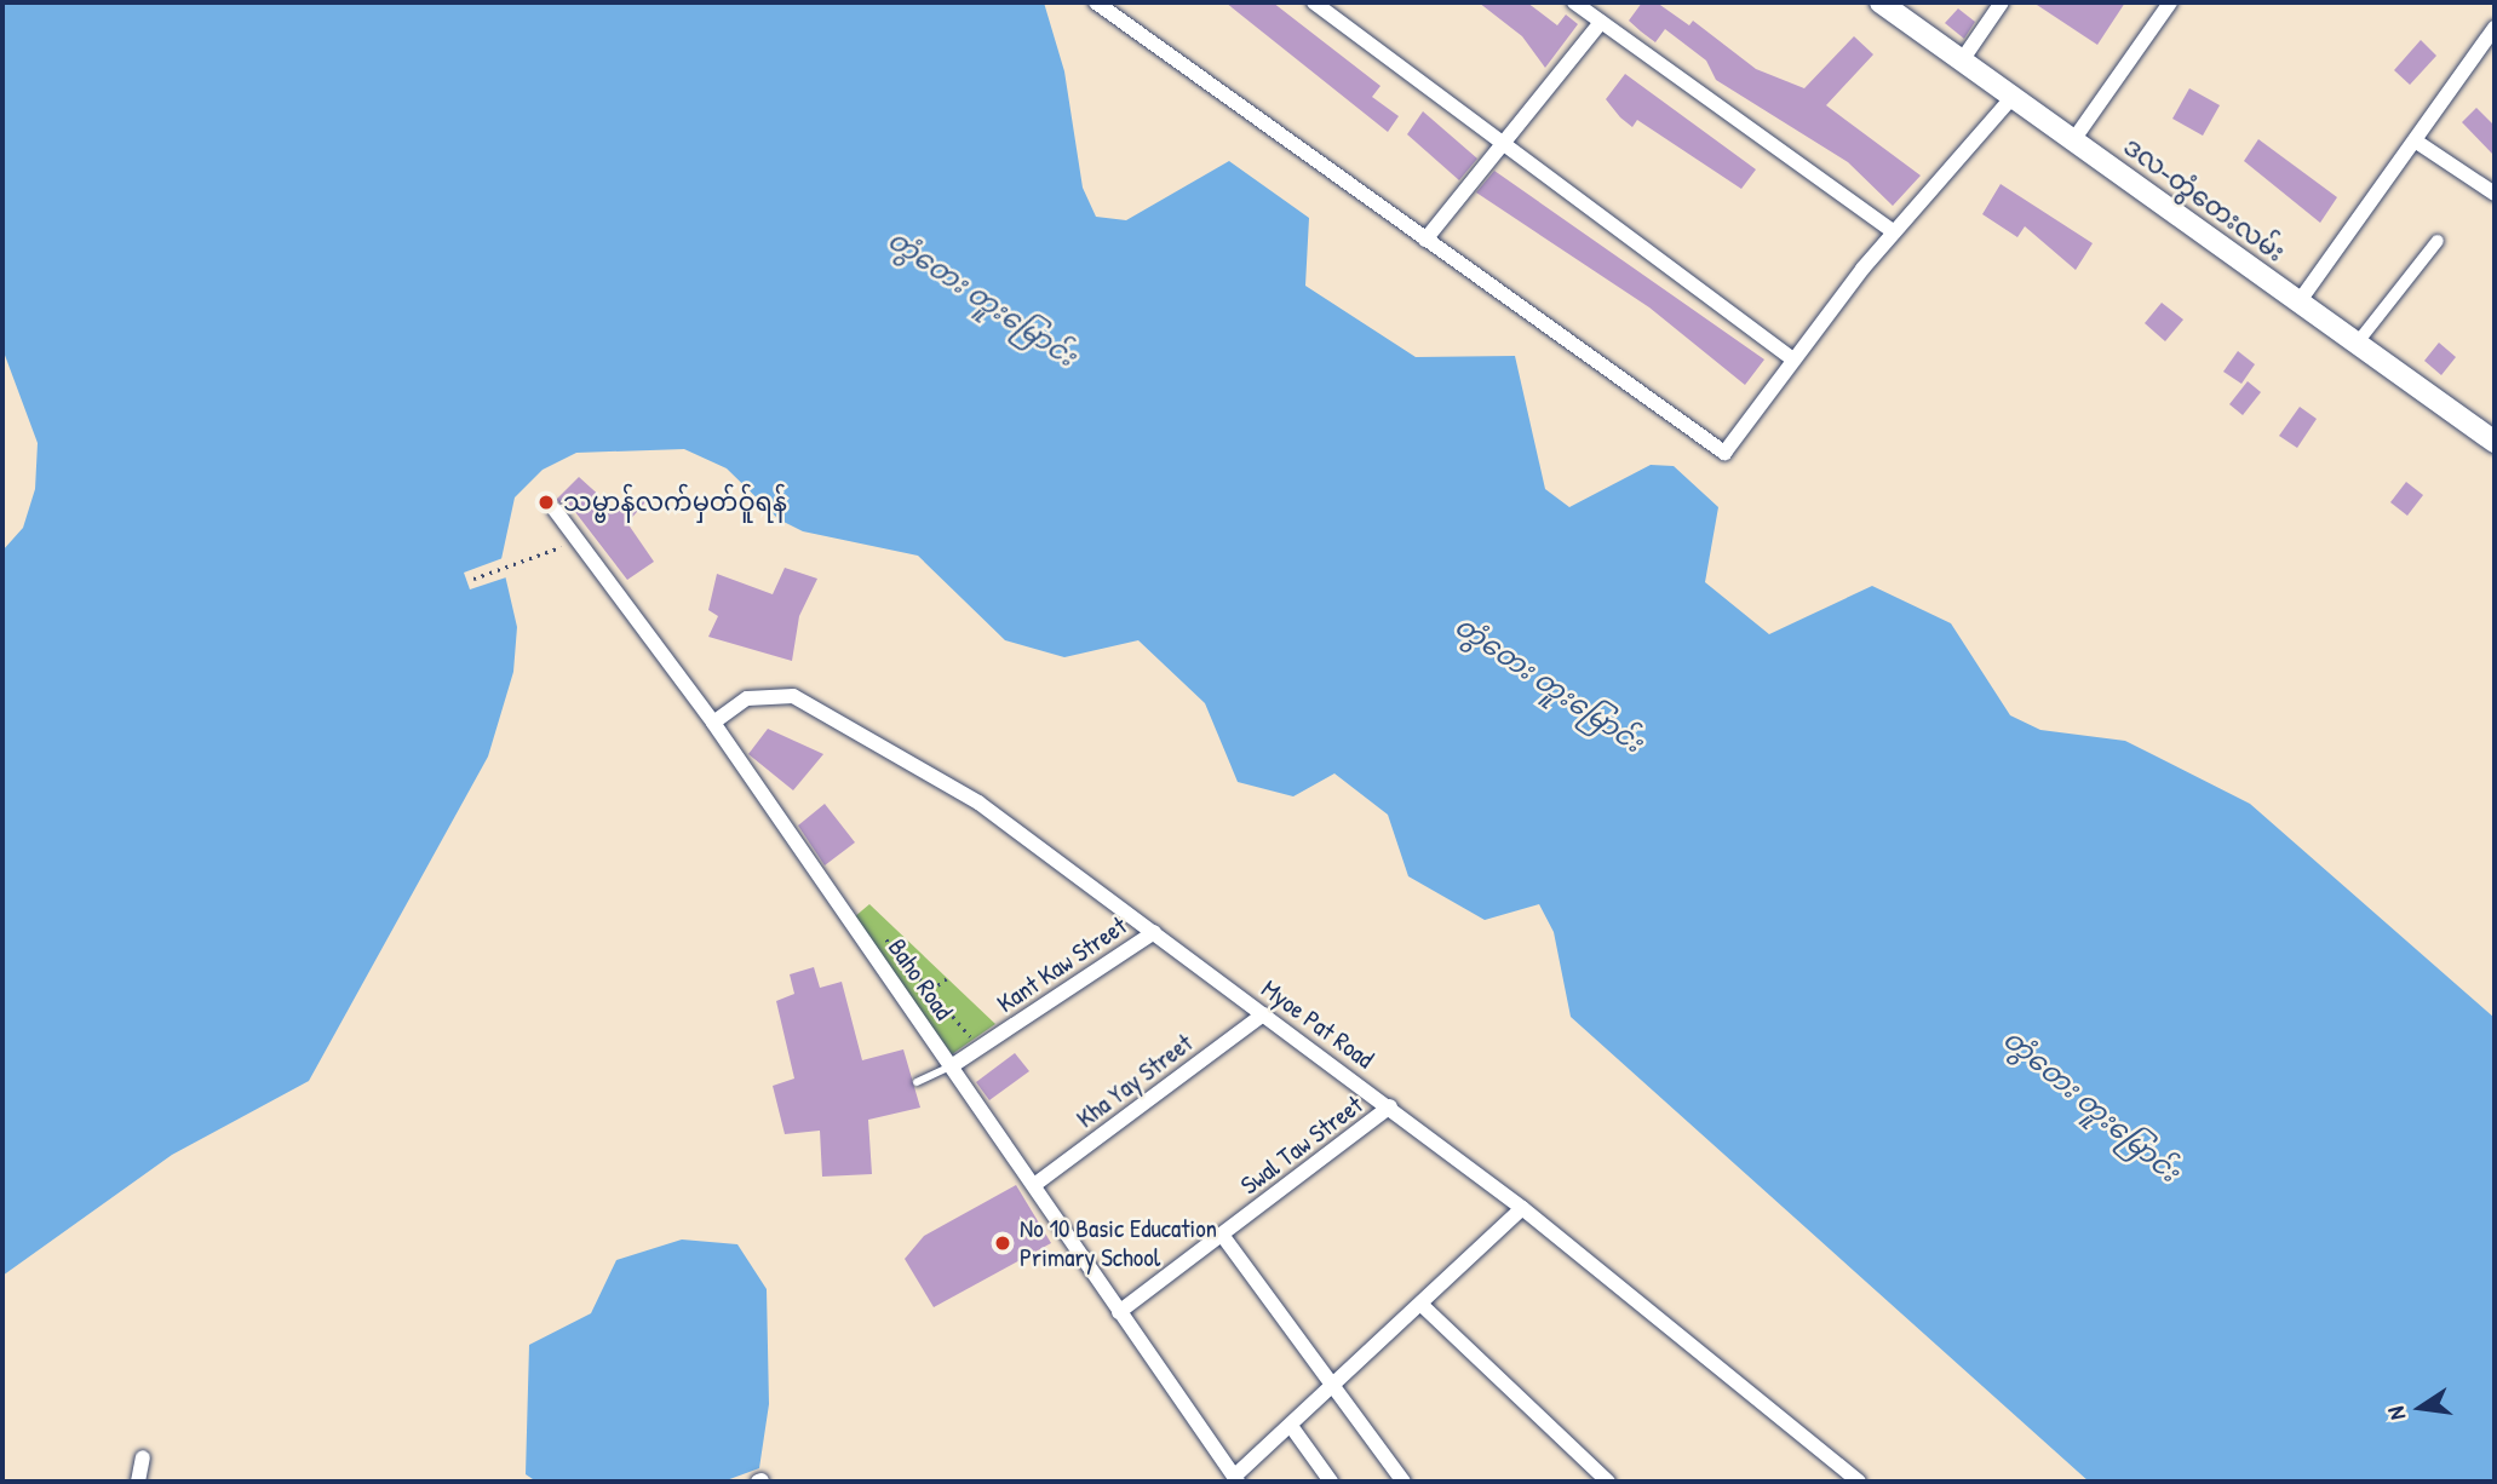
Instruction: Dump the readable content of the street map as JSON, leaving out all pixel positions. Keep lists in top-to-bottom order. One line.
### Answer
{"streets":{"main road":["ဒလ-တွံတေးလမ်း"],"street":["Kant Kaw Street","Baho Road","Myoe Pat Road","Kha Yay Street","Swal Taw Street"]},"crossings":[["Kant Kaw Street","Baho Road"],["Kant Kaw Street","Myoe Pat Road"],["Baho Road","Myoe Pat Road"],["Baho Road","Kha Yay Street"],["Baho Road","Swal Taw Street"],["Myoe Pat Road","Kha Yay Street"],["Myoe Pat Road","Swal Taw Street"]],"water":["တွံတေး တူးမြောင်း"],"places":["သမ္ဗာန်လက်မှတ်ဝ်ူရန်","No 10 Basic Education Primary School"],"north":"left"}
